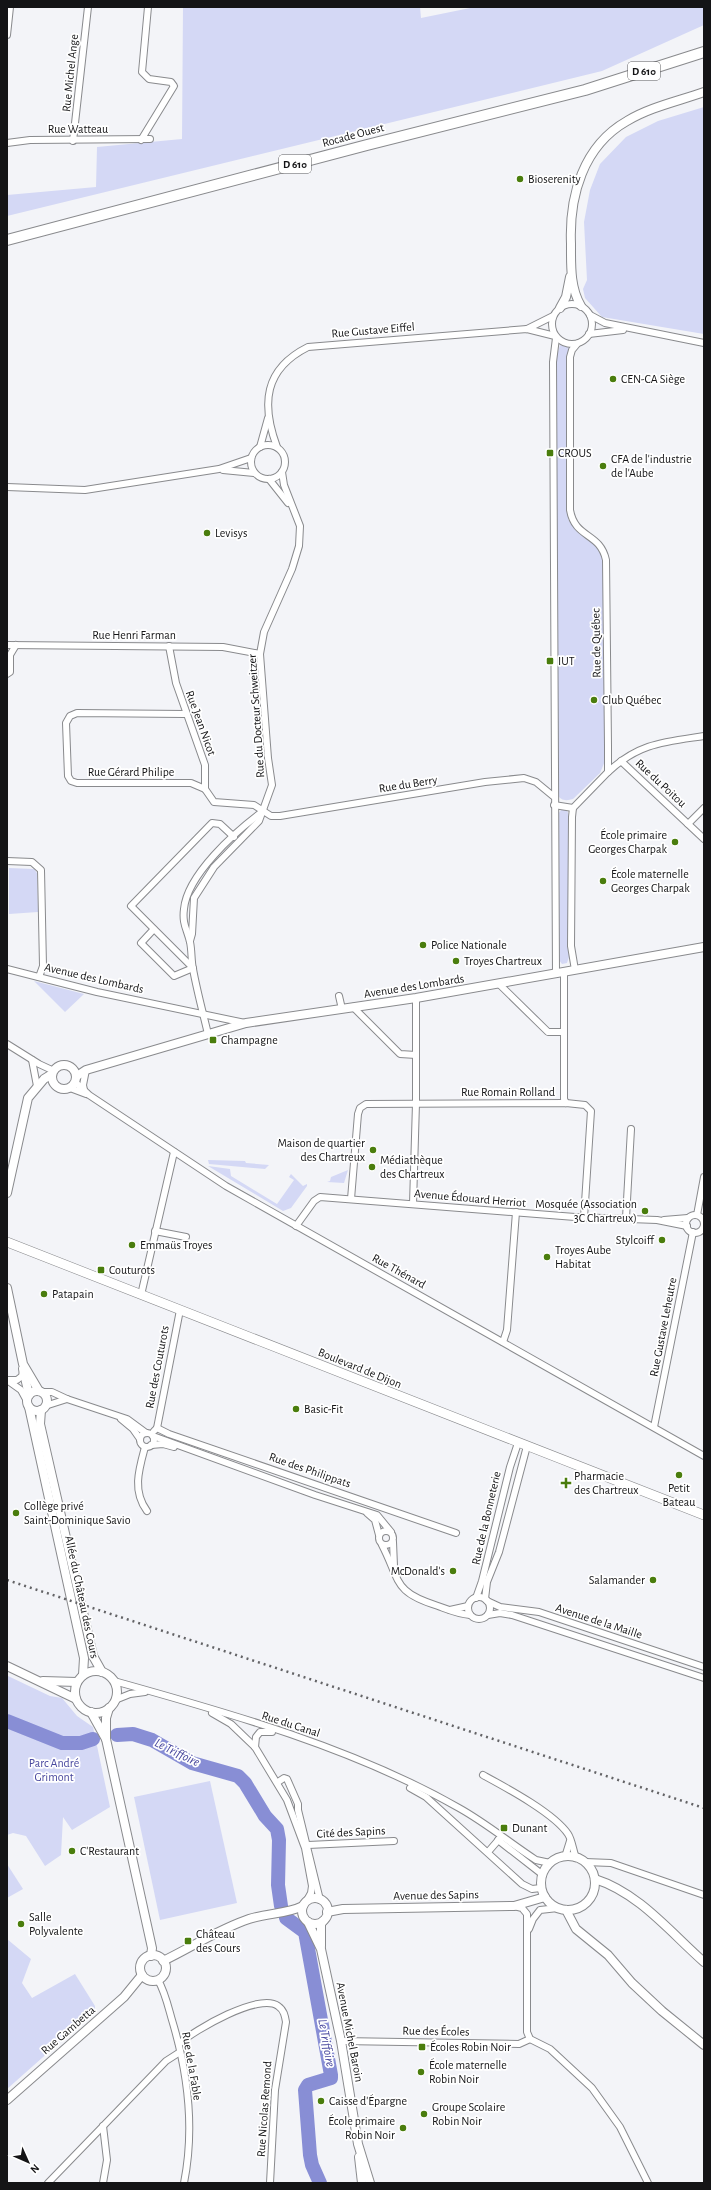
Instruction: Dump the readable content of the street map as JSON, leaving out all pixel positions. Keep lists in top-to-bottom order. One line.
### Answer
{"streets":{"main road":["D 610","Rocade Ouest","Boulevard de Dijon"],"street":["Rue Michel Ange","Rue Watteau","Rue Gustave Eiffel","Rue Henri Farman","Rue de Québec","Rue du Docteur Schweitzer","Rue Jean Nicot","Rue Gérard Philipe","Rue du Poitou","Rue du Berry","Avenue des Lombards","Rue Romain Rolland","Avenue Édouard Herriot","Rue Thénard","Rue Gustave Leheutre","Rue des Couturots","Rue des Philippats","Rue de la Bonneterie","Allée du Château des Cours","Avenue de la Maille","Rue du Canal","Cité des Sapins","Avenue des Sapins","Rue Gambetta","Rue des Écoles","Avenue Michel Baroin","Rue de la Fable","Rue Nicolas Remond"]},"crossings":[["Rue Michel Ange","Rue Watteau"],["Rue Gustave Eiffel","Rue de Québec"],["Rue Gustave Eiffel","Rue du Docteur Schweitzer"],["Rue Henri Farman","Rue du Docteur Schweitzer"],["Rue Henri Farman","Rue Jean Nicot"],["Rue du Docteur Schweitzer","Rue du Berry"],["Rue Jean Nicot","Rue Gérard Philipe"],["Avenue des Lombards","Rue Thénard"],["Rue Romain Rolland","Avenue Édouard Herriot"],["Avenue Édouard Herriot","Rue Thénard"],["Avenue Édouard Herriot","Rue Gustave Leheutre"],["Rue Thénard","Rue Gustave Leheutre"],["Rue des Couturots","Boulevard de Dijon"],["Rue des Couturots","Rue des Philippats"],["Boulevard de Dijon","Rue de la Bonneterie"],["Rue de la Bonneterie","Avenue de la Maille"],["Allée du Château des Cours","Rue du Canal"],["Rue du Canal","Avenue des Sapins"],["Avenue des Sapins","Avenue Michel Baroin"],["Rue Gambetta","Rue de la Fable"],["Rue des Écoles","Avenue Michel Baroin"],["Rue de la Fable","Rue Nicolas Remond"]],"water":["Le Triffoire"],"parks":["Parc André Grimont"],"places":{"other":["Bioserenity","CEN-CA Siège","CFA de l'industrie de l'Aube","Levisys","Club Québec","École primaire Georges Charpak","École maternelle Georges Charpak","Police Nationale","Troyes Chartreux","Maison de quartier des Chartreux","Médiathèque des Chartreux","Mosquée (Association 3C Chartreux)","Stylcoiff","Emmaüs Troyes","Troyes Aube Habitat","Patapain","Basic-Fit","Petit Bateau","Collège privé Saint-Dominique Savio","McDonald's","Salamander","C'Restaurant","Salle Polyvalente","École maternelle Robin Noir","Caisse d'Épargne","Groupe Scolaire Robin Noir","École primaire Robin Noir"],"transit":["CROUS","IUT","Champagne","Couturots","Dunant","Château des Cours","Écoles Robin Noir"],"health":["Pharmacie des Chartreux"]},"north":"bottom right"}
